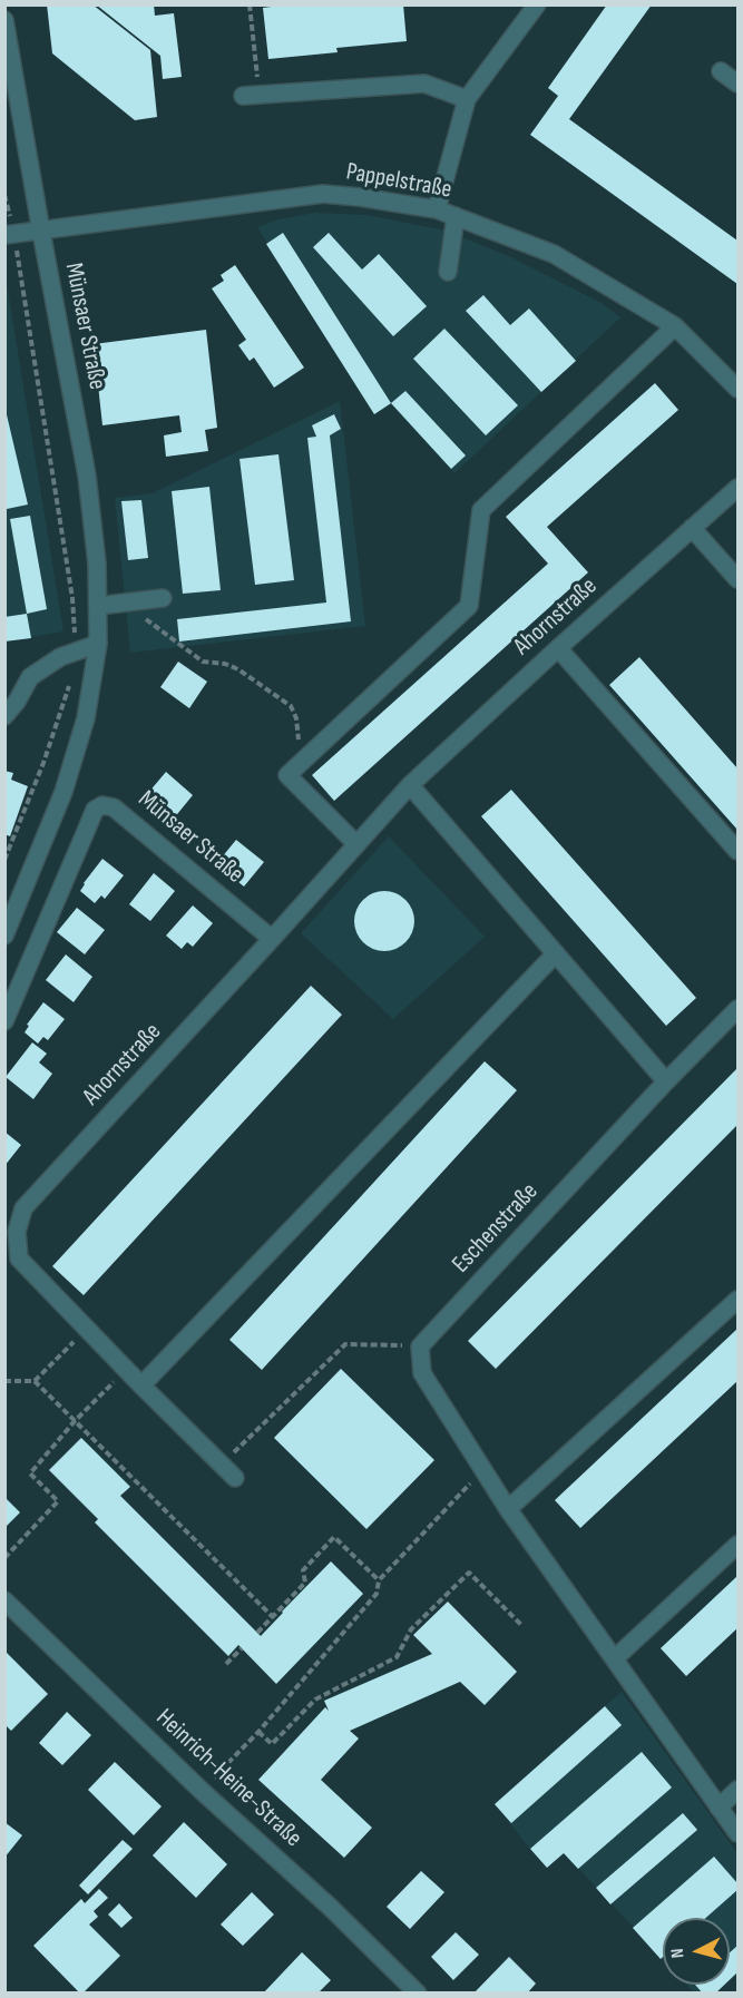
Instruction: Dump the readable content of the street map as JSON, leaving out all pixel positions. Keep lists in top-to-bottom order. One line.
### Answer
{"streets":{"street":["Pappelstraße","Münsaer Straße","Ahornstraße","Eschenstraße","Heinrich-Heine-Straße"]},"crossings":[["Pappelstraße","Münsaer Straße"],["Münsaer Straße","Ahornstraße"]],"north":"left"}
